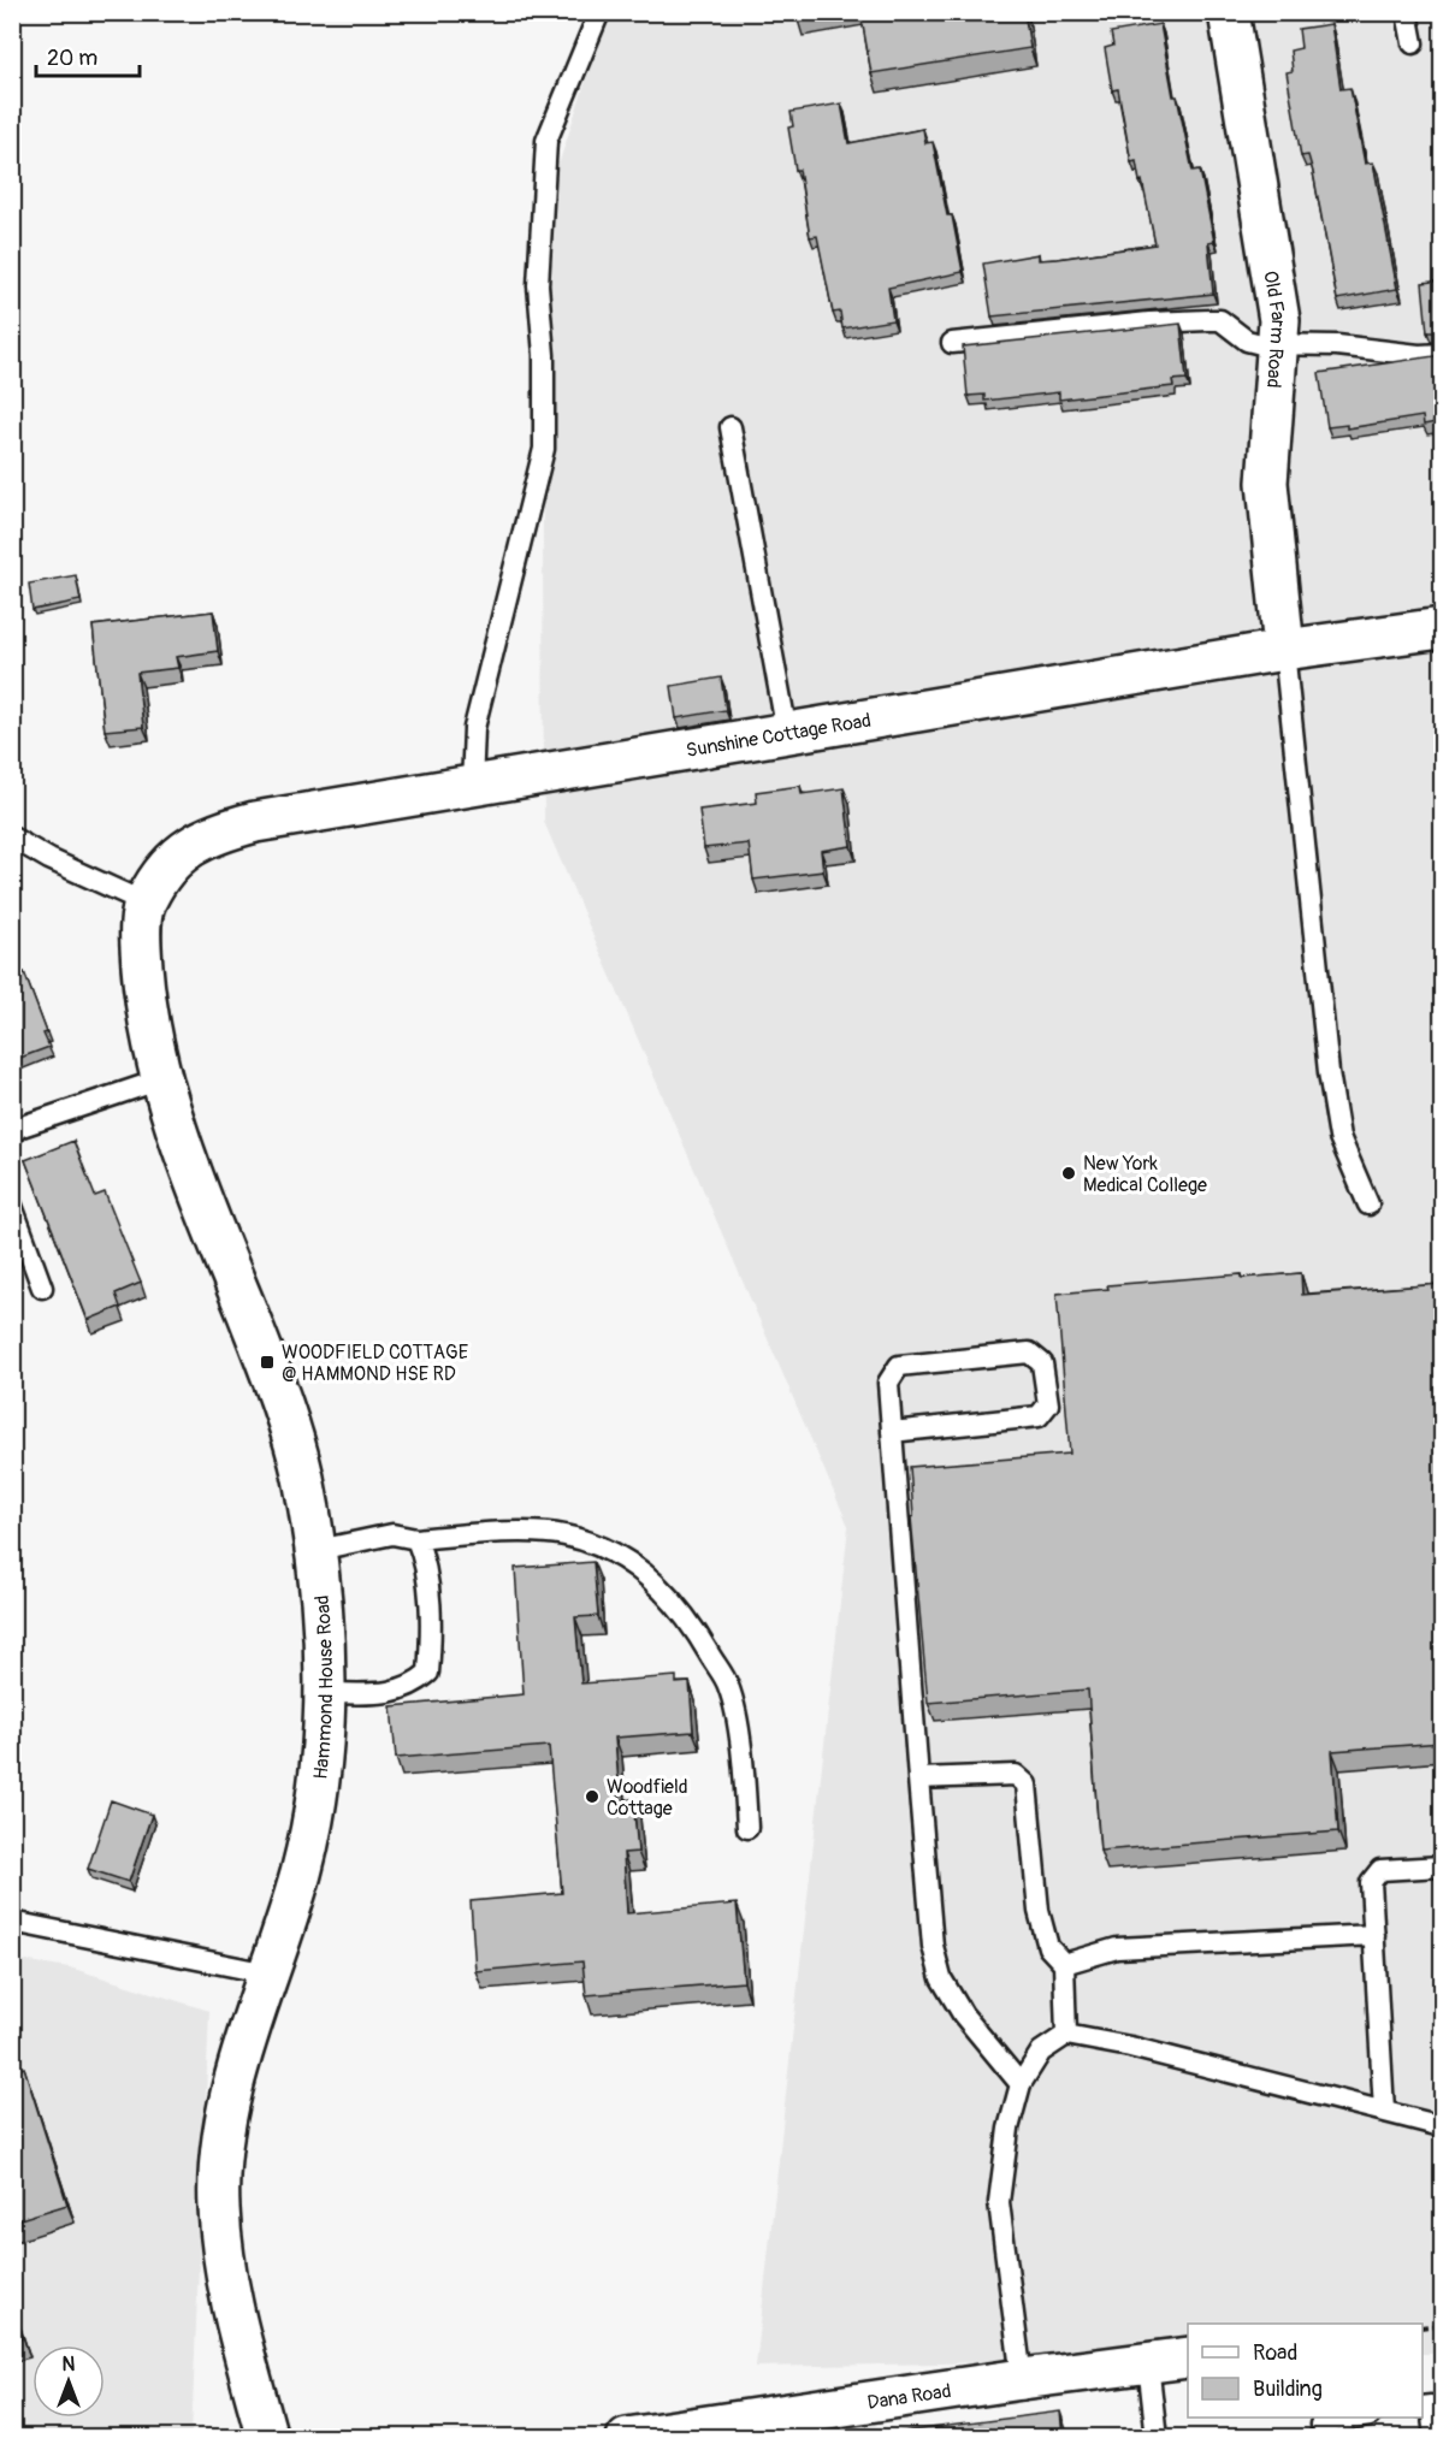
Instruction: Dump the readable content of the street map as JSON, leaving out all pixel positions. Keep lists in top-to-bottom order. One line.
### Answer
{"streets":{"street":["Old Farm Road","Sunshine Cottage Road","Hammond House Road","Dana Road"]},"crossings":[["Old Farm Road","Sunshine Cottage Road"],["Sunshine Cottage Road","Hammond House Road"]],"places":{"other":["New York Medical College","Woodfield Cottage"],"transit":["WOODFIELD COTTAGE @ HAMMOND HSE RD"]},"legend":["Road","Building"],"scale_bar":"20 m","north":"top"}
